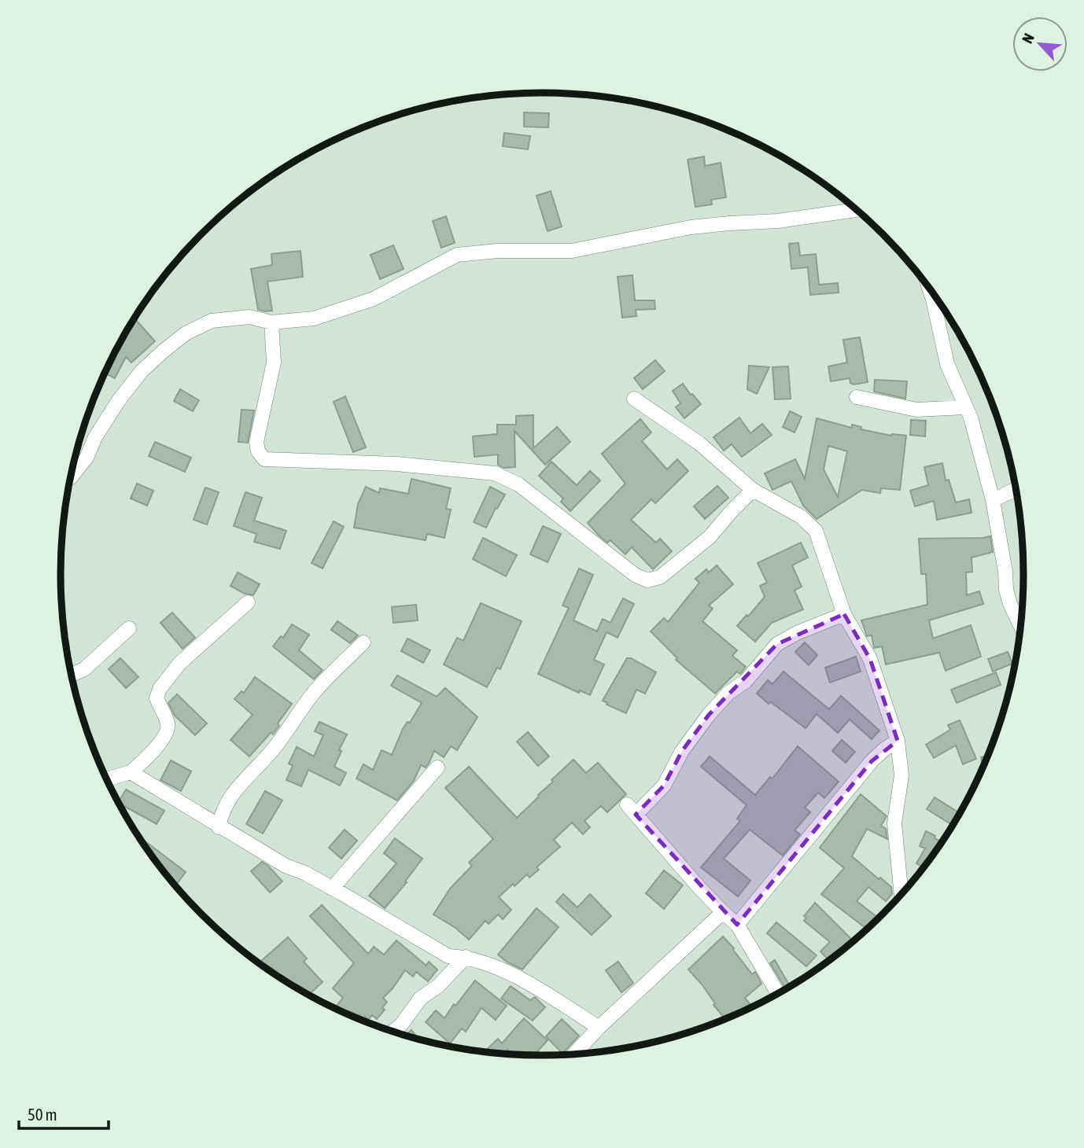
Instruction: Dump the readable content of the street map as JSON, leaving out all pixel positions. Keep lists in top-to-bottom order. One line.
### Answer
{"scale_bar":"50 m","north":"top left"}
